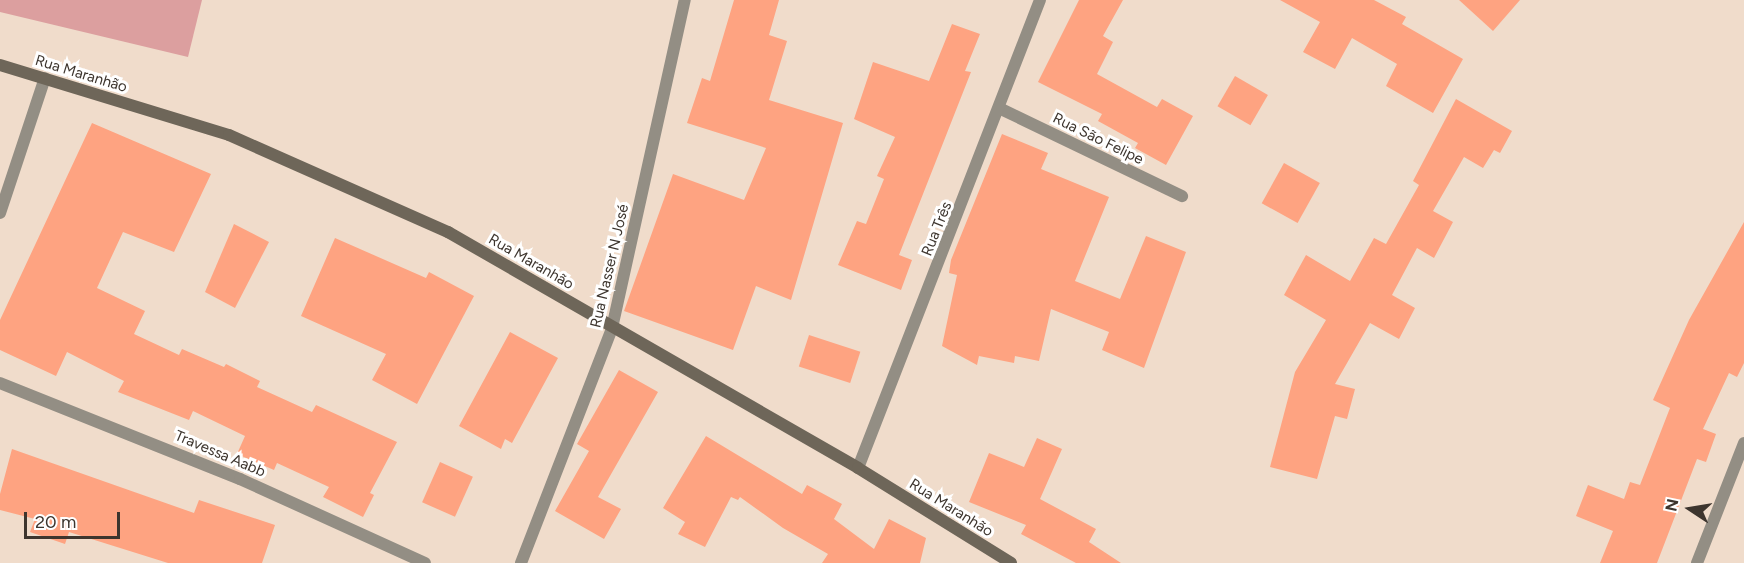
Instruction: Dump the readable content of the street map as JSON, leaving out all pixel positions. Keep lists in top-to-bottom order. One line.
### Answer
{"streets":{"street":["Rua Maranhão","Rua São Felipe","Rua Três","Rua Nasser N José","Travessa Aabb"]},"crossings":[["Rua Maranhão","Rua Três"],["Rua Maranhão","Rua Nasser N José"],["Rua São Felipe","Rua Três"]],"scale_bar":"20 m","north":"left"}
